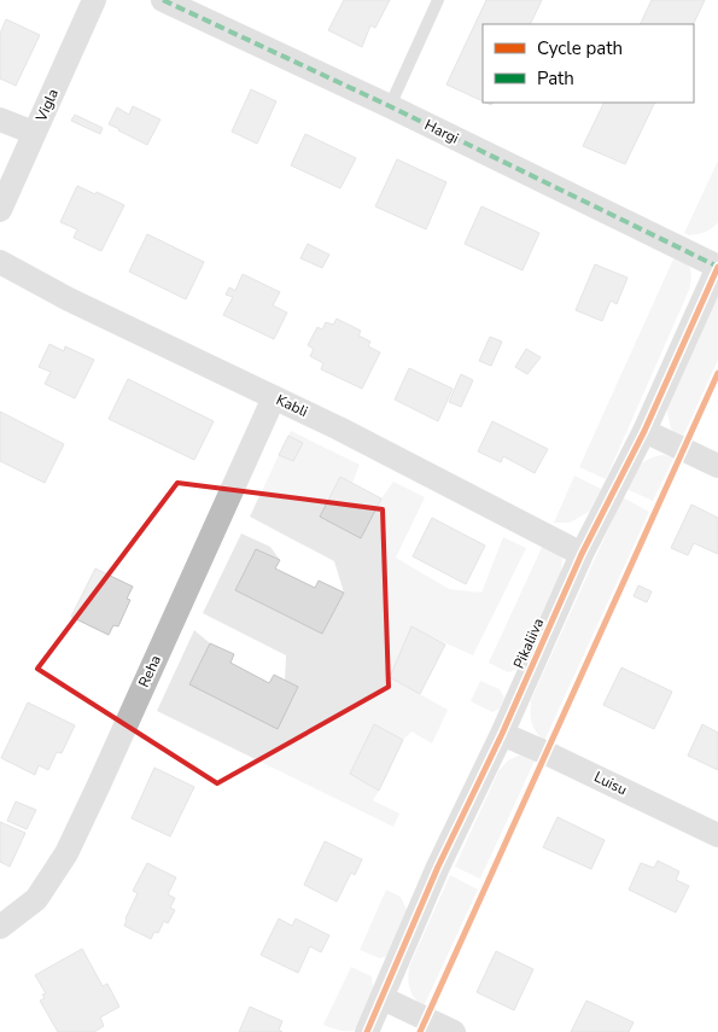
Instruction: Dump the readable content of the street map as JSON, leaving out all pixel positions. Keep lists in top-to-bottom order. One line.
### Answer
{"streets":{"street":["Vigla","Hargi","Kabli","Pikaliiva","Reha","Luisu"]},"crossings":[["Hargi","Pikaliiva"],["Kabli","Pikaliiva"],["Kabli","Reha"],["Pikaliiva","Luisu"]],"legend":["Cycle path","Path"]}
